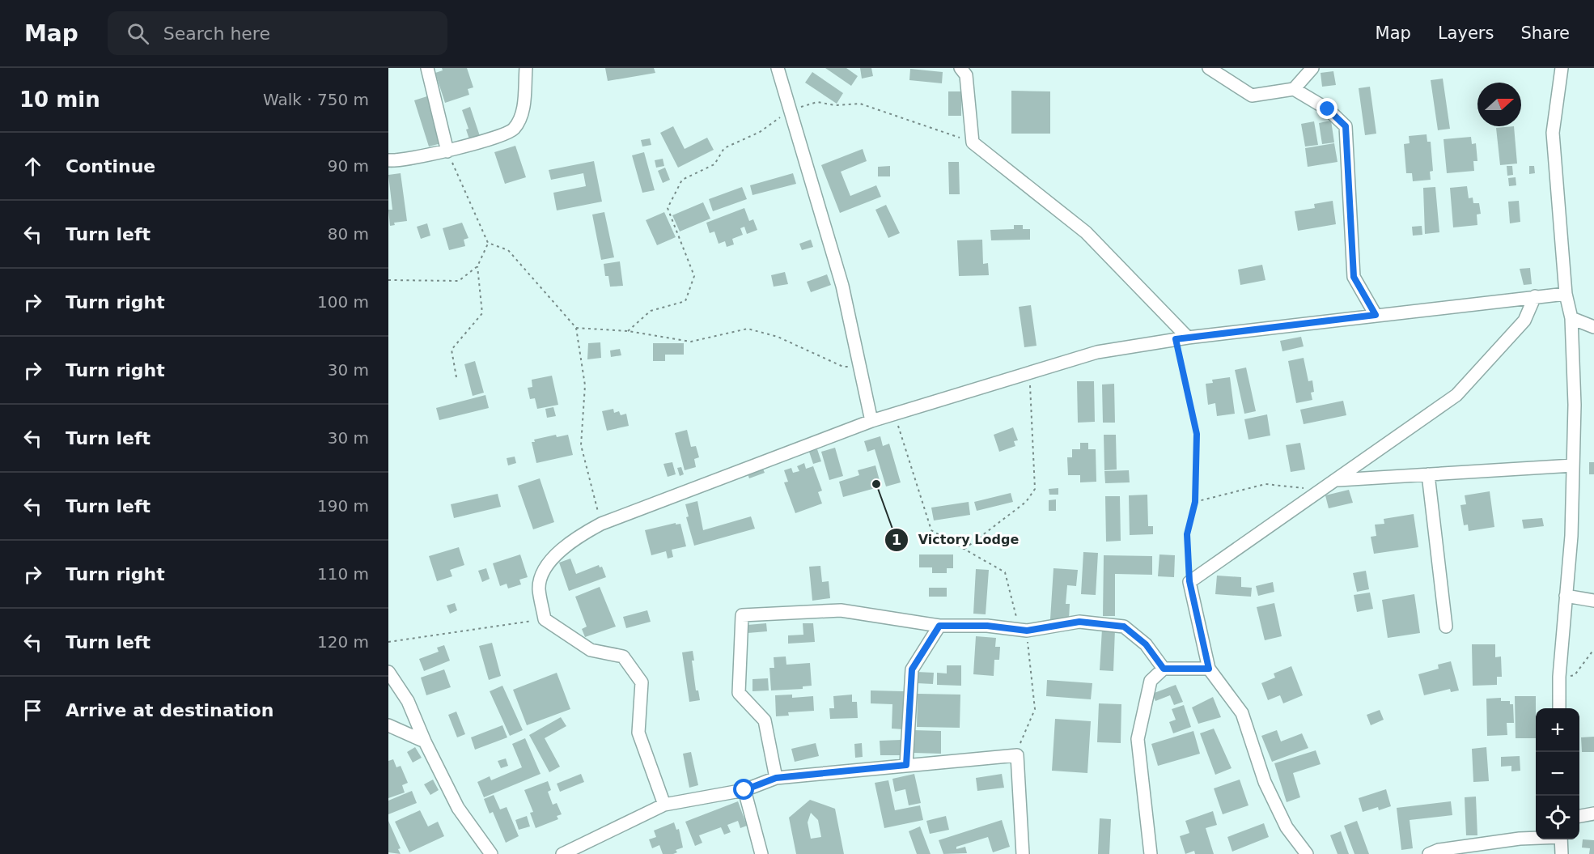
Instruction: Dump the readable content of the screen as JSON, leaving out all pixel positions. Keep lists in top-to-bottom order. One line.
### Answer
{"places":["Victory Lodge"],"north":"right","page":{"header":"Map","search":"Search here","nav":["Map","Layers","Share"],"heading":["10 min","Walk · 750 m"],"list":[["Continue","90 m"],["Turn left","80 m"],["Turn right","100 m"],["Turn right","30 m"],["Turn left","30 m"],["Turn left","190 m"],["Turn right","110 m"],["Turn left","120 m"],"Arrive at destination"],"map_buttons":["+","−"]}}
